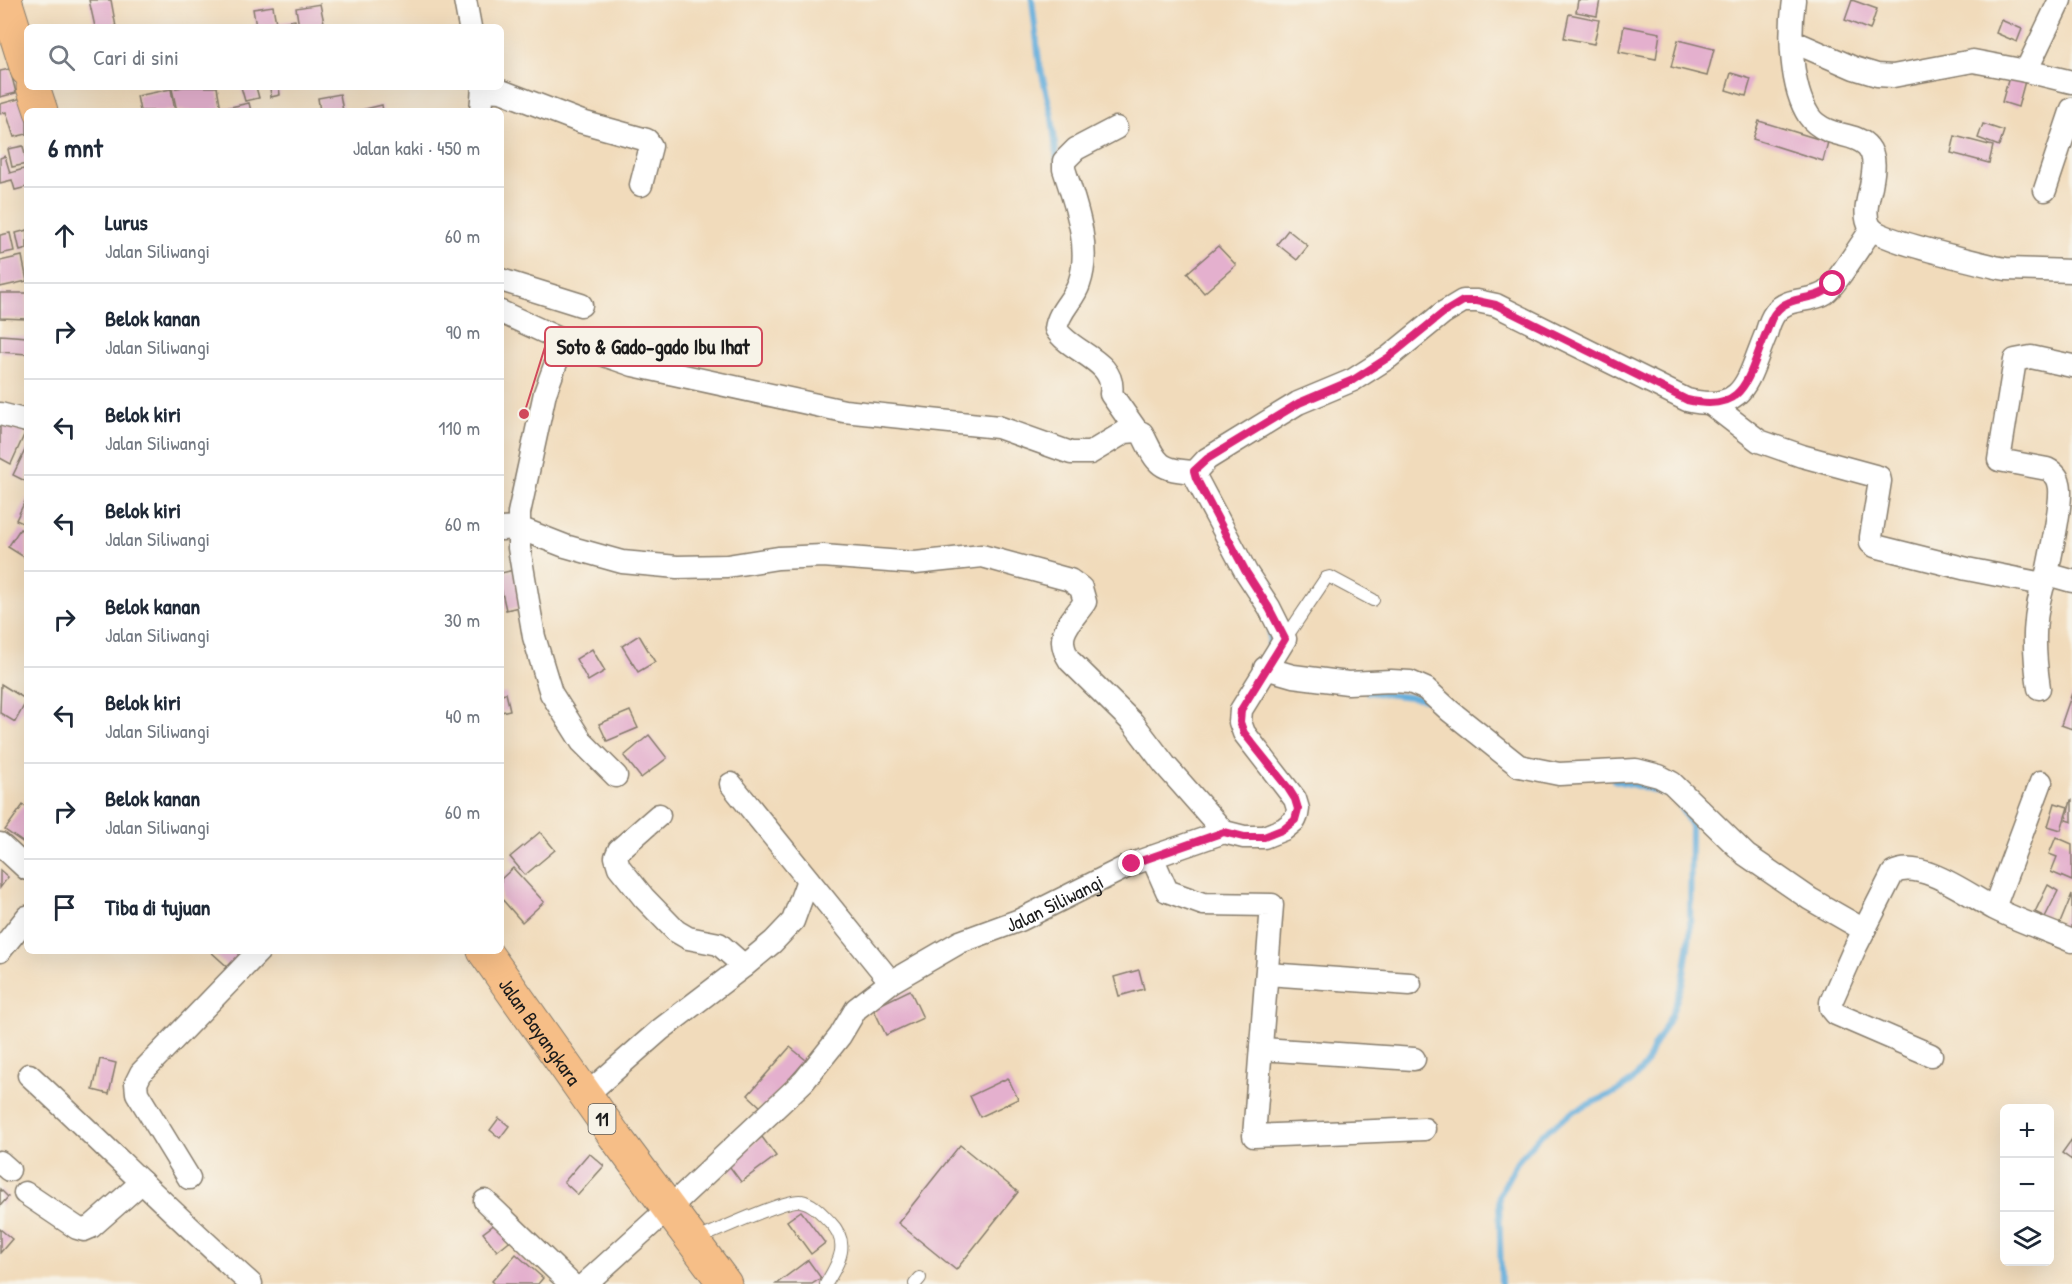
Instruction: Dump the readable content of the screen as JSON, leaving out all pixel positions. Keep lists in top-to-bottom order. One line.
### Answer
{"streets":{"highway":["Jalan Bayangkara","11"],"street":["Jalan Siliwangi"]},"crossings":[["Jalan Siliwangi","Jalan Bayangkara"]],"places":["Soto & Gado-gado Ibu Ihat"],"page":{"search":"Cari di sini","heading":["6 mnt","Jalan kaki · 450 m"],"list":[["Lurus","Jalan Siliwangi","60 m"],["Belok kanan","Jalan Siliwangi","90 m"],["Belok kiri","Jalan Siliwangi","110 m"],["Belok kiri","Jalan Siliwangi","60 m"],["Belok kanan","Jalan Siliwangi","30 m"],["Belok kiri","Jalan Siliwangi","40 m"],["Belok kanan","Jalan Siliwangi","60 m"],"Tiba di tujuan"],"map_buttons":["+","−"]}}
